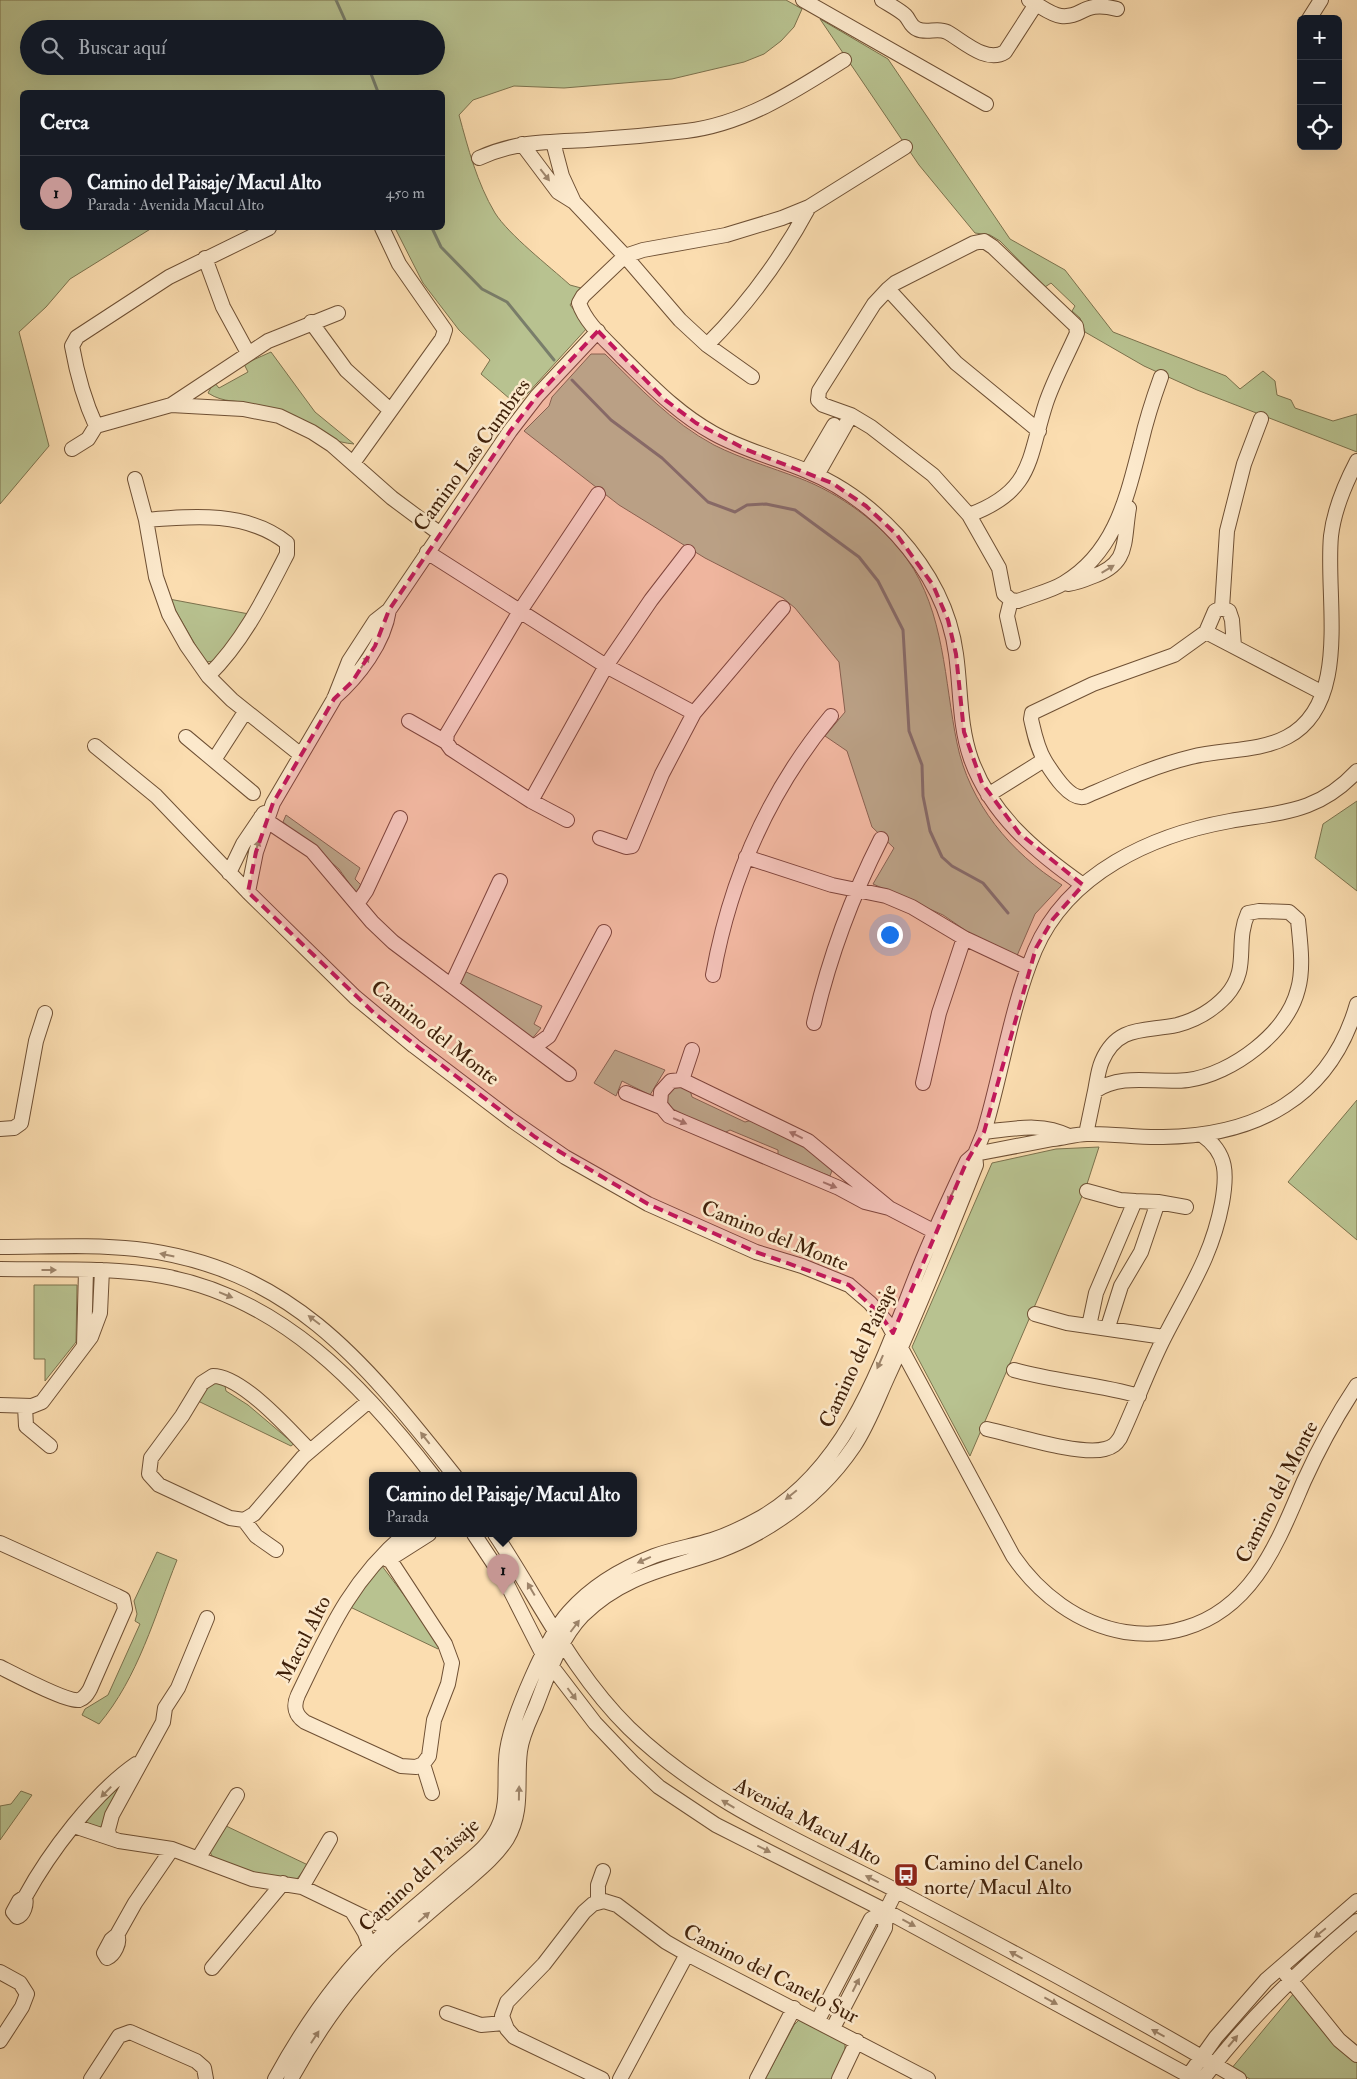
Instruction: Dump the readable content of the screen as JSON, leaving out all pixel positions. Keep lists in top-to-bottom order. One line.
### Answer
{"streets":{"street":["Camino Las Cumbres","Camino del Monte","Camino del Paisaje","Macul Alto","Avenida Macul Alto","Camino del Canelo Sur"]},"crossings":[["Camino Las Cumbres","Camino del Monte"],["Camino del Monte","Camino del Paisaje"],["Camino del Paisaje","Avenida Macul Alto"]],"places":{"bus stop":["Camino del Canelo norte/ Macul Alto"]},"page":{"map_buttons":["+","−"],"search":"Buscar aquí","heading":"Cerca","list":[{"mark":"1","name":"Camino del Paisaje/ Macul Alto","note":"Parada · Avenida Macul Alto","value":"450 m"}],"popup":["Camino del Paisaje/ Macul Alto","Parada"],"pins":"1"}}
